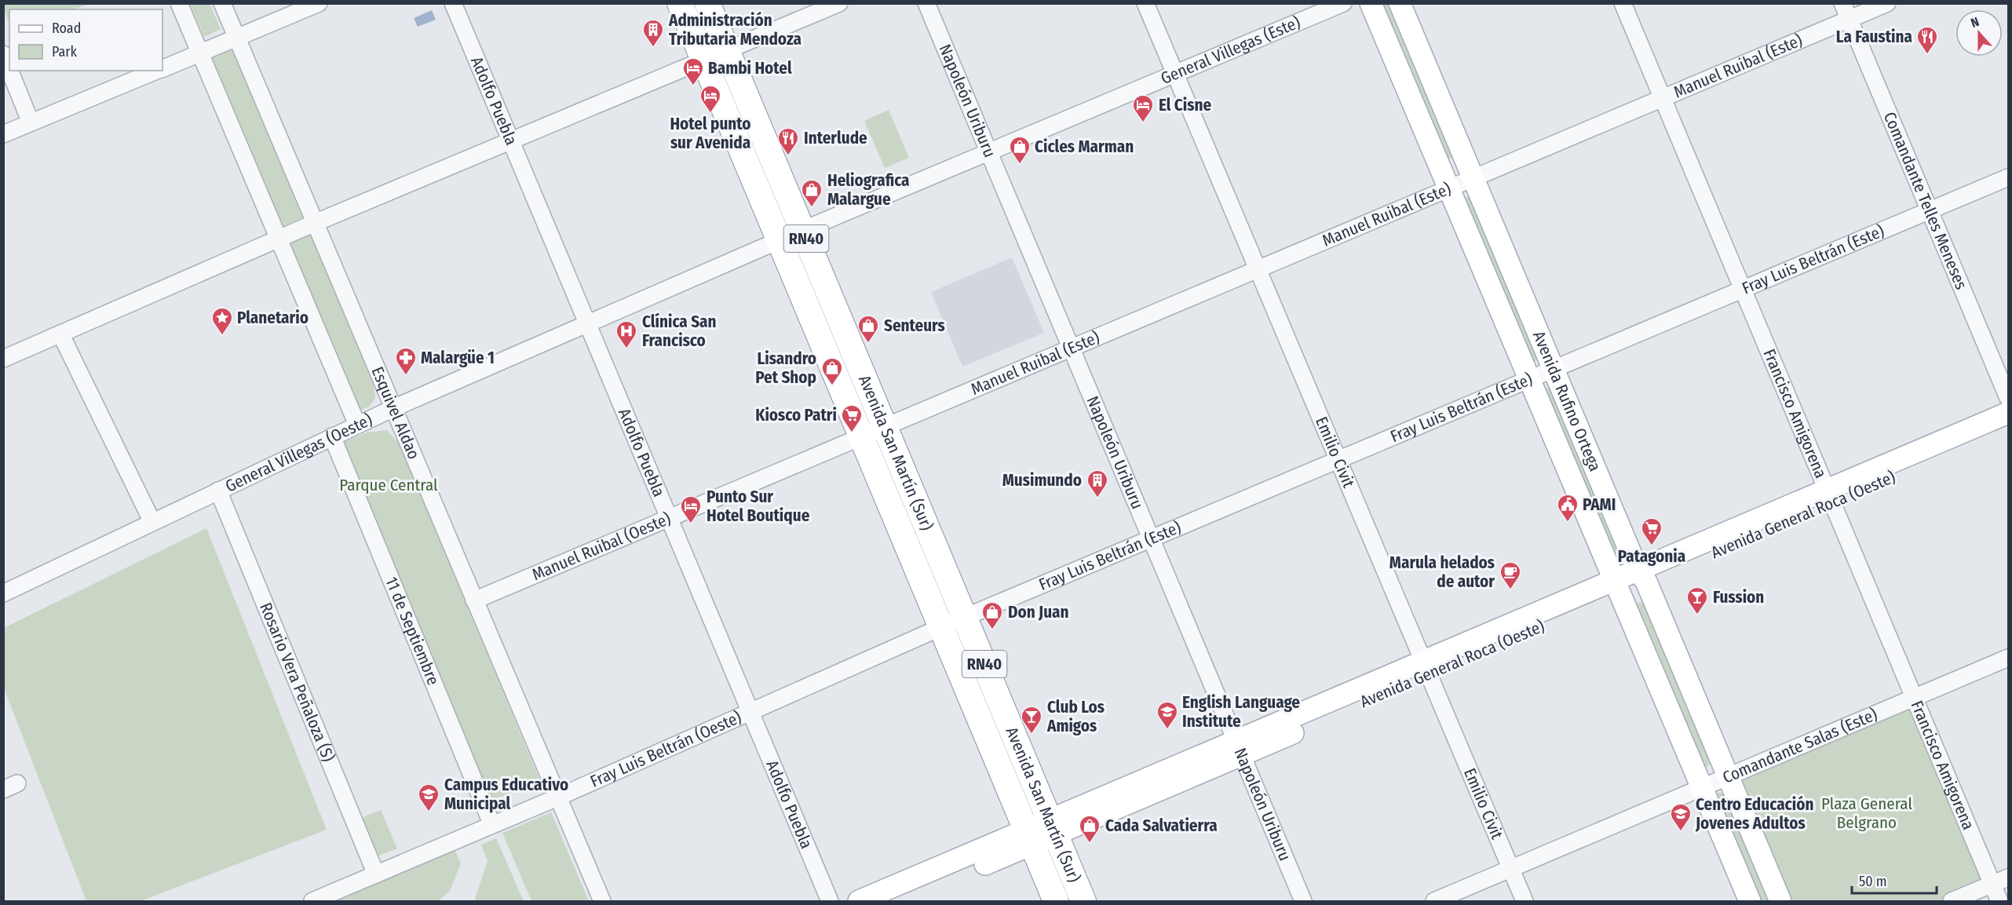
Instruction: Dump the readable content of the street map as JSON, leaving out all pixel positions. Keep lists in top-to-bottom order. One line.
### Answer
{"streets":{"highway":["RN40","Avenida San Martín (Sur)"],"main road":["Avenida Rufino Ortega","Avenida General Roca (Oeste)"],"street":["General Villegas (Este)","Manuel Ruibal (Este)","Adolfo Puebla","Napoleón Uriburu","Comandante Telles Meneses","Fray Luis Beltrán (Este)","Esquivel Aldao","Francisco Amigorena","General Villegas (Oeste)","Emilio Civit","Manuel Ruibal (Oeste)","11 de Septiembre","Rosario Vera Peñaloza (S)","Comandante Salas (Este)","Fray Luis Beltrán (Oeste)"]},"crossings":[["General Villegas (Este)","Napoleón Uriburu"],["General Villegas (Este)","General Villegas (Oeste)"],["General Villegas (Este)","Avenida San Martín (Sur)"],["General Villegas (Este)","Emilio Civit"],["Manuel Ruibal (Este)","Napoleón Uriburu"],["Manuel Ruibal (Este)","Comandante Telles Meneses"],["Manuel Ruibal (Este)","Avenida Rufino Ortega"],["Manuel Ruibal (Este)","Francisco Amigorena"],["Manuel Ruibal (Este)","Avenida San Martín (Sur)"],["Manuel Ruibal (Este)","Emilio Civit"],["Manuel Ruibal (Este)","Manuel Ruibal (Oeste)"],["Adolfo Puebla","General Villegas (Oeste)"],["Adolfo Puebla","Manuel Ruibal (Oeste)"],["Adolfo Puebla","Fray Luis Beltrán (Oeste)"],["Napoleón Uriburu","Fray Luis Beltrán (Este)"],["Comandante Telles Meneses","Fray Luis Beltrán (Este)"],["Fray Luis Beltrán (Este)","Avenida Rufino Ortega"],["Fray Luis Beltrán (Este)","Francisco Amigorena"],["Fray Luis Beltrán (Este)","Avenida San Martín (Sur)"],["Fray Luis Beltrán (Este)","Emilio Civit"],["Fray Luis Beltrán (Este)","Fray Luis Beltrán (Oeste)"],["Avenida Rufino Ortega","Comandante Salas (Este)"],["Esquivel Aldao","General Villegas (Oeste)"],["Esquivel Aldao","Manuel Ruibal (Oeste)"],["Esquivel Aldao","Fray Luis Beltrán (Oeste)"],["Francisco Amigorena","Avenida General Roca (Oeste)"],["Francisco Amigorena","Comandante Salas (Este)"],["General Villegas (Oeste)","Avenida San Martín (Sur)"],["General Villegas (Oeste)","11 de Septiembre"],["General Villegas (Oeste)","Rosario Vera Peñaloza (S)"],["Avenida San Martín (Sur)","Manuel Ruibal (Oeste)"],["Avenida San Martín (Sur)","Fray Luis Beltrán (Oeste)"],["Emilio Civit","Comandante Salas (Este)"],["11 de Septiembre","Fray Luis Beltrán (Oeste)"],["Rosario Vera Peñaloza (S)","Fray Luis Beltrán (Oeste)"]],"parks":["Parque Central","Plaza General Belgrano"],"places":{"building":["Administración Tributaria Mendoza","Musimundo"],"restaurant":["La Faustina","Interlude"],"hotel":["Bambi Hotel","Hotel punto sur Avenida","El Cisne","Punto Sur Hotel Boutique"],"shop":["Cicles Marman","Heliografica Malargue","Senteurs","Lisandro Pet Shop","Don Juan","Cada Salvatierra"],"place":["Planetario"],"hospital":["Clínica San Francisco"],"pharmacy":["Malargüe 1"],"supermarket":["Kiosco Patri","Patagonia"],"public building":["PAMI"],"cafe":["Marula helados de autor"],"bar":["Fussion","Club Los Amigos"],"school or university":["English Language Institute","Campus Educativo Municipal","Centro Educación Jovenes Adultos"]},"legend":["Road","Park"],"scale_bar":"50 m","north":"top"}
